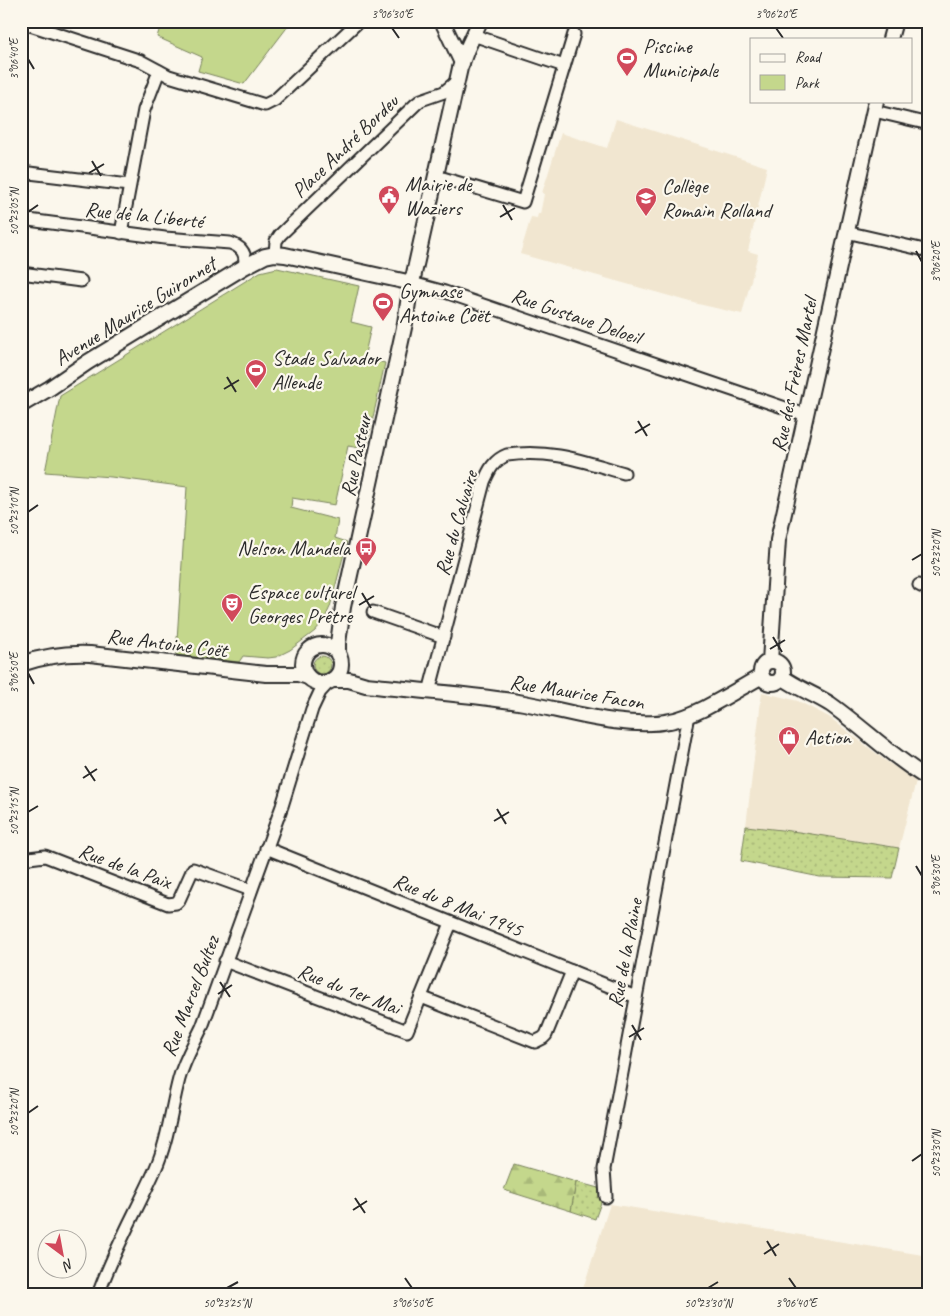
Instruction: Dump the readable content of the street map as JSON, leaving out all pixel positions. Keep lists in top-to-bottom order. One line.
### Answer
{"streets":{"street":["Place André Bordeu","Rue de la Liberté","Avenue Maurice Guironnet","Rue Gustave Deloeil","Rue des Frères Martel","Rue Pasteur","Rue du Calvaire","Rue Antoine Coët","Rue Maurice Facon","Rue de la Paix","Rue du 8 Mai 1945","Rue de la Plaine","Rue du 1er Mai","Rue Marcel Bultez"]},"crossings":[["Place André Bordeu","Rue Gustave Deloeil"],["Place André Bordeu","Rue Pasteur"],["Rue de la Liberté","Avenue Maurice Guironnet"],["Rue Gustave Deloeil","Rue des Frères Martel"],["Rue Gustave Deloeil","Rue Pasteur"],["Rue des Frères Martel","Rue Maurice Facon"],["Rue Pasteur","Rue Antoine Coët"],["Rue Pasteur","Rue Maurice Facon"],["Rue Pasteur","Rue Marcel Bultez"],["Rue du Calvaire","Rue Maurice Facon"],["Rue Antoine Coët","Rue Maurice Facon"],["Rue Antoine Coët","Rue Marcel Bultez"],["Rue Maurice Facon","Rue de la Plaine"],["Rue Maurice Facon","Rue Marcel Bultez"],["Rue de la Paix","Rue Marcel Bultez"],["Rue du 8 Mai 1945","Rue de la Plaine"],["Rue du 8 Mai 1945","Rue du 1er Mai"],["Rue du 8 Mai 1945","Rue Marcel Bultez"],["Rue du 1er Mai","Rue Marcel Bultez"]],"places":{"sports":["Piscine Municipale","Gymnase Antoine Coët","Stade Salvador Allende"],"public building":["Mairie de Waziers"],"school or university":["Collège Romain Rolland"],"bus stop":["Nelson Mandela"],"theatre":["Espace culturel Georges Prêtre"],"shop":["Action"]},"legend":["Road","Park"],"north":"bottom right","coordinates":["3°06'30\"E","3°06'20\"E","3°06'40\"E","50°23'05\"N","50°23'10\"N","50°23'20\"N","3°06'50\"E","50°23'15\"N","50°23'30\"N","50°23'25\"N"]}
